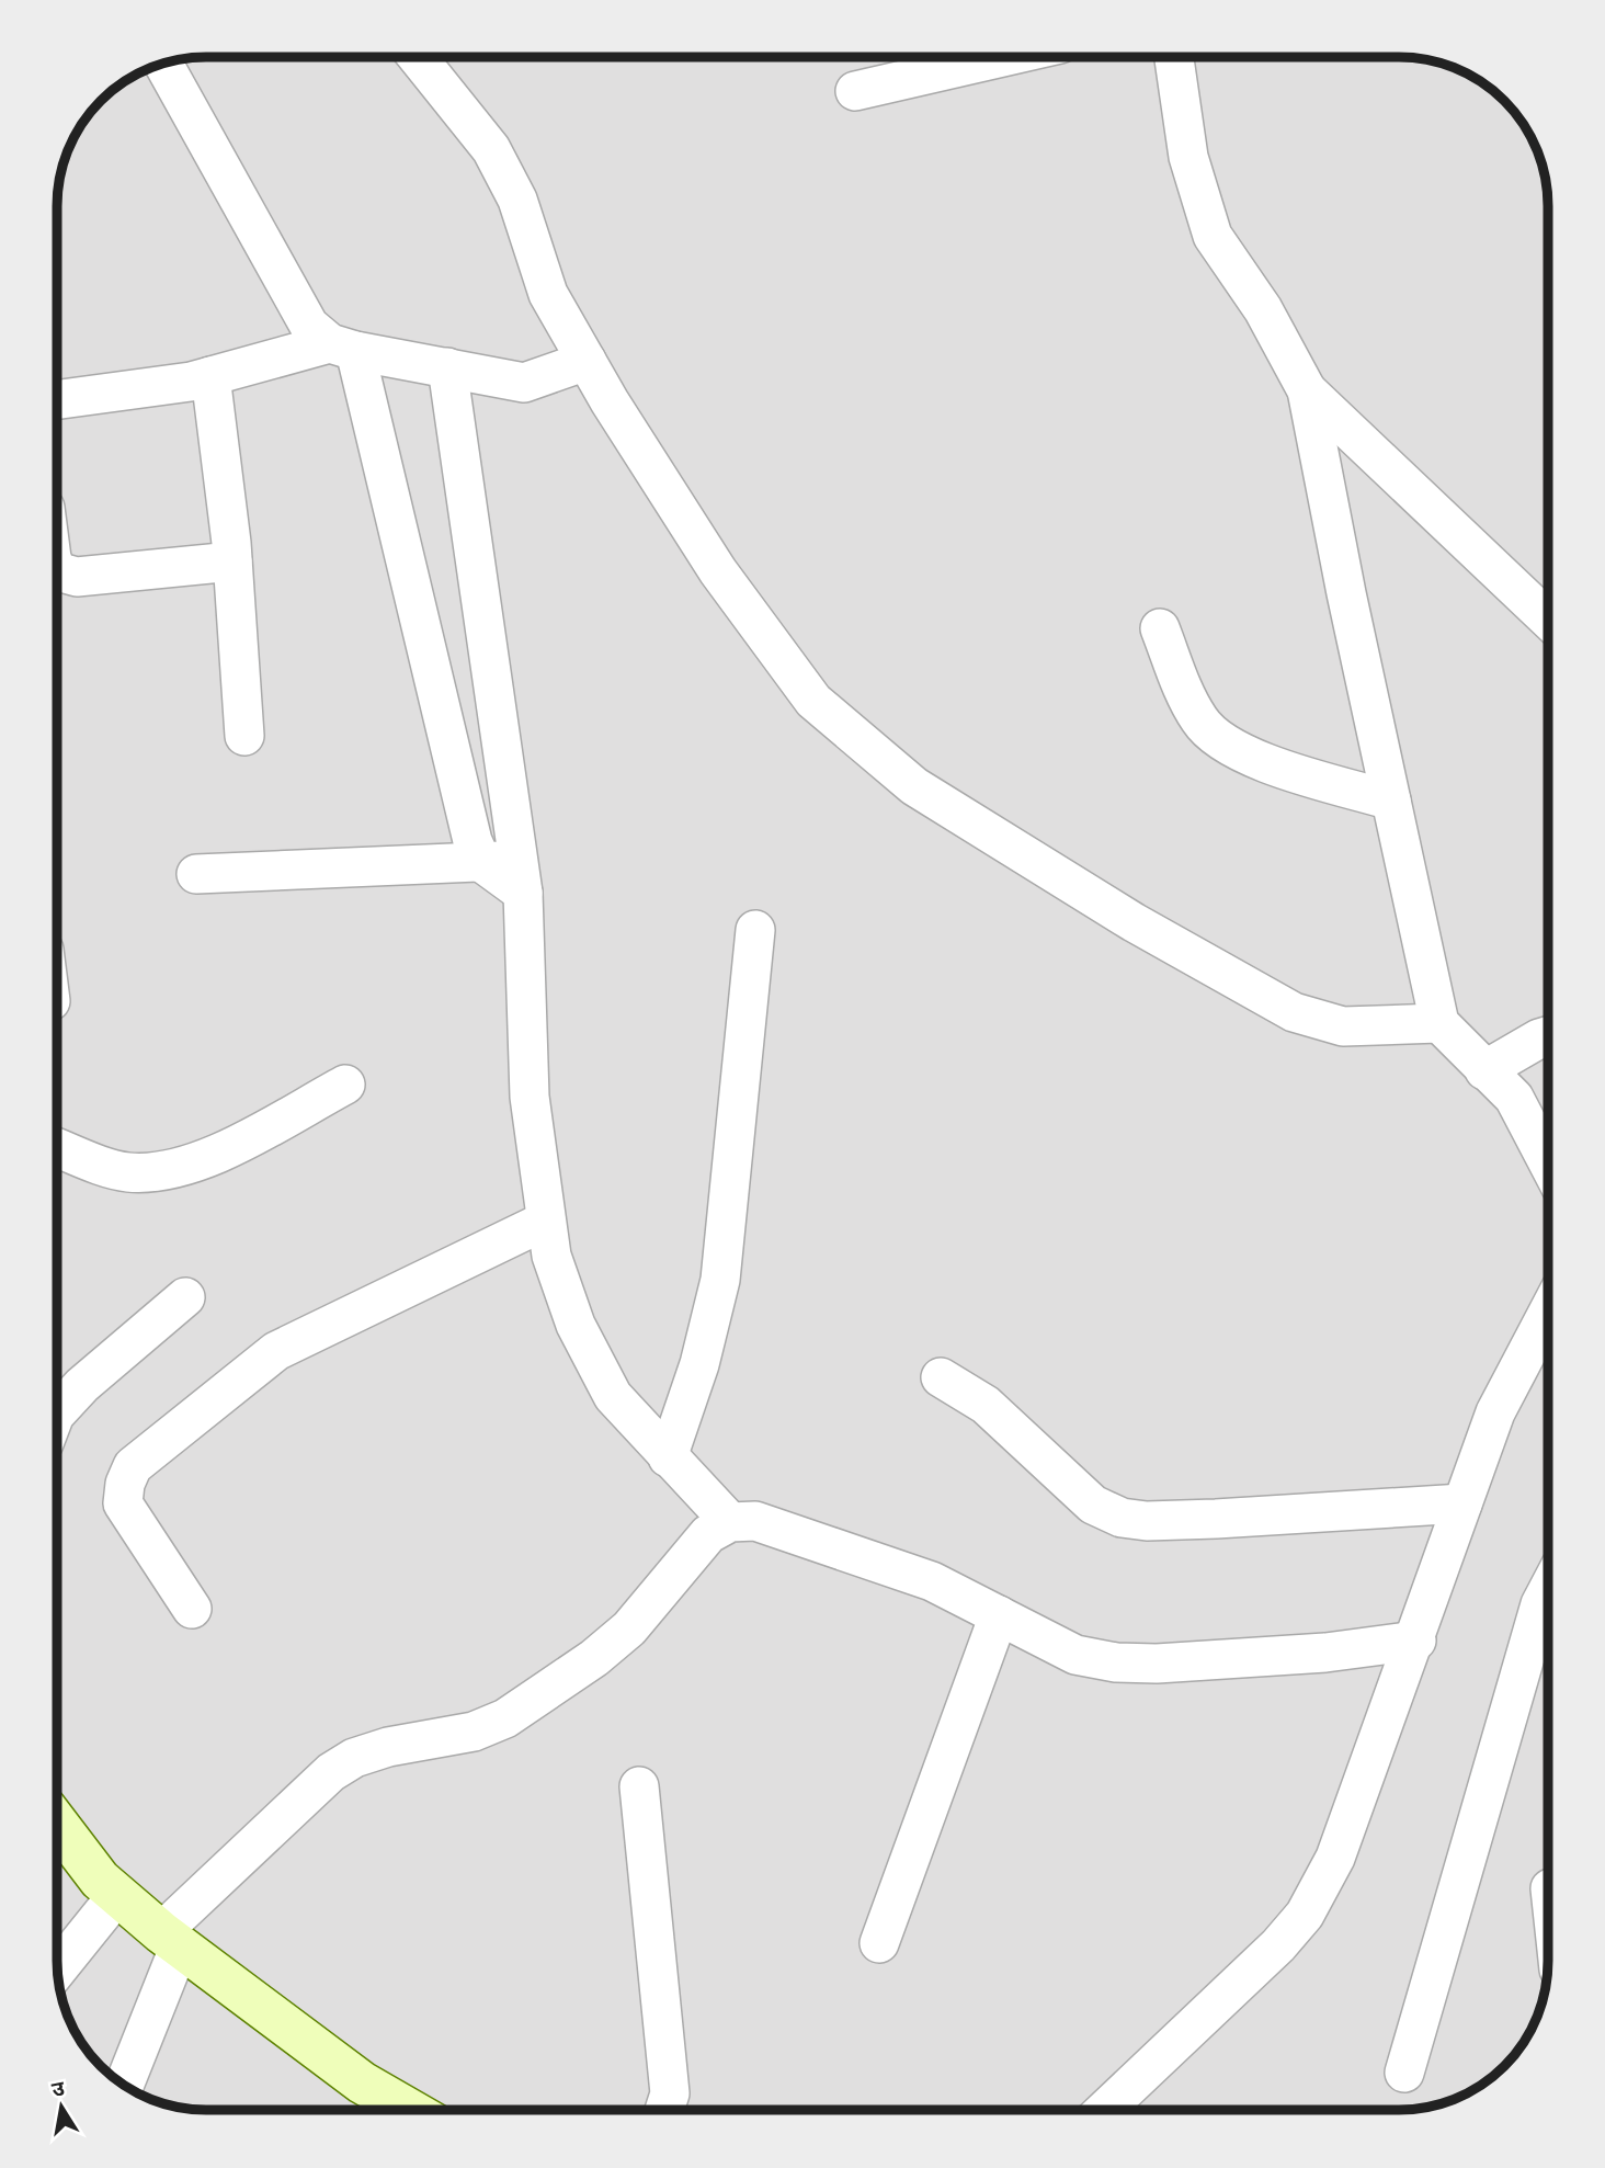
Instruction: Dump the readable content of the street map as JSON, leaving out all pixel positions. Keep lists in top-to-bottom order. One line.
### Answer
{"north":"top"}
